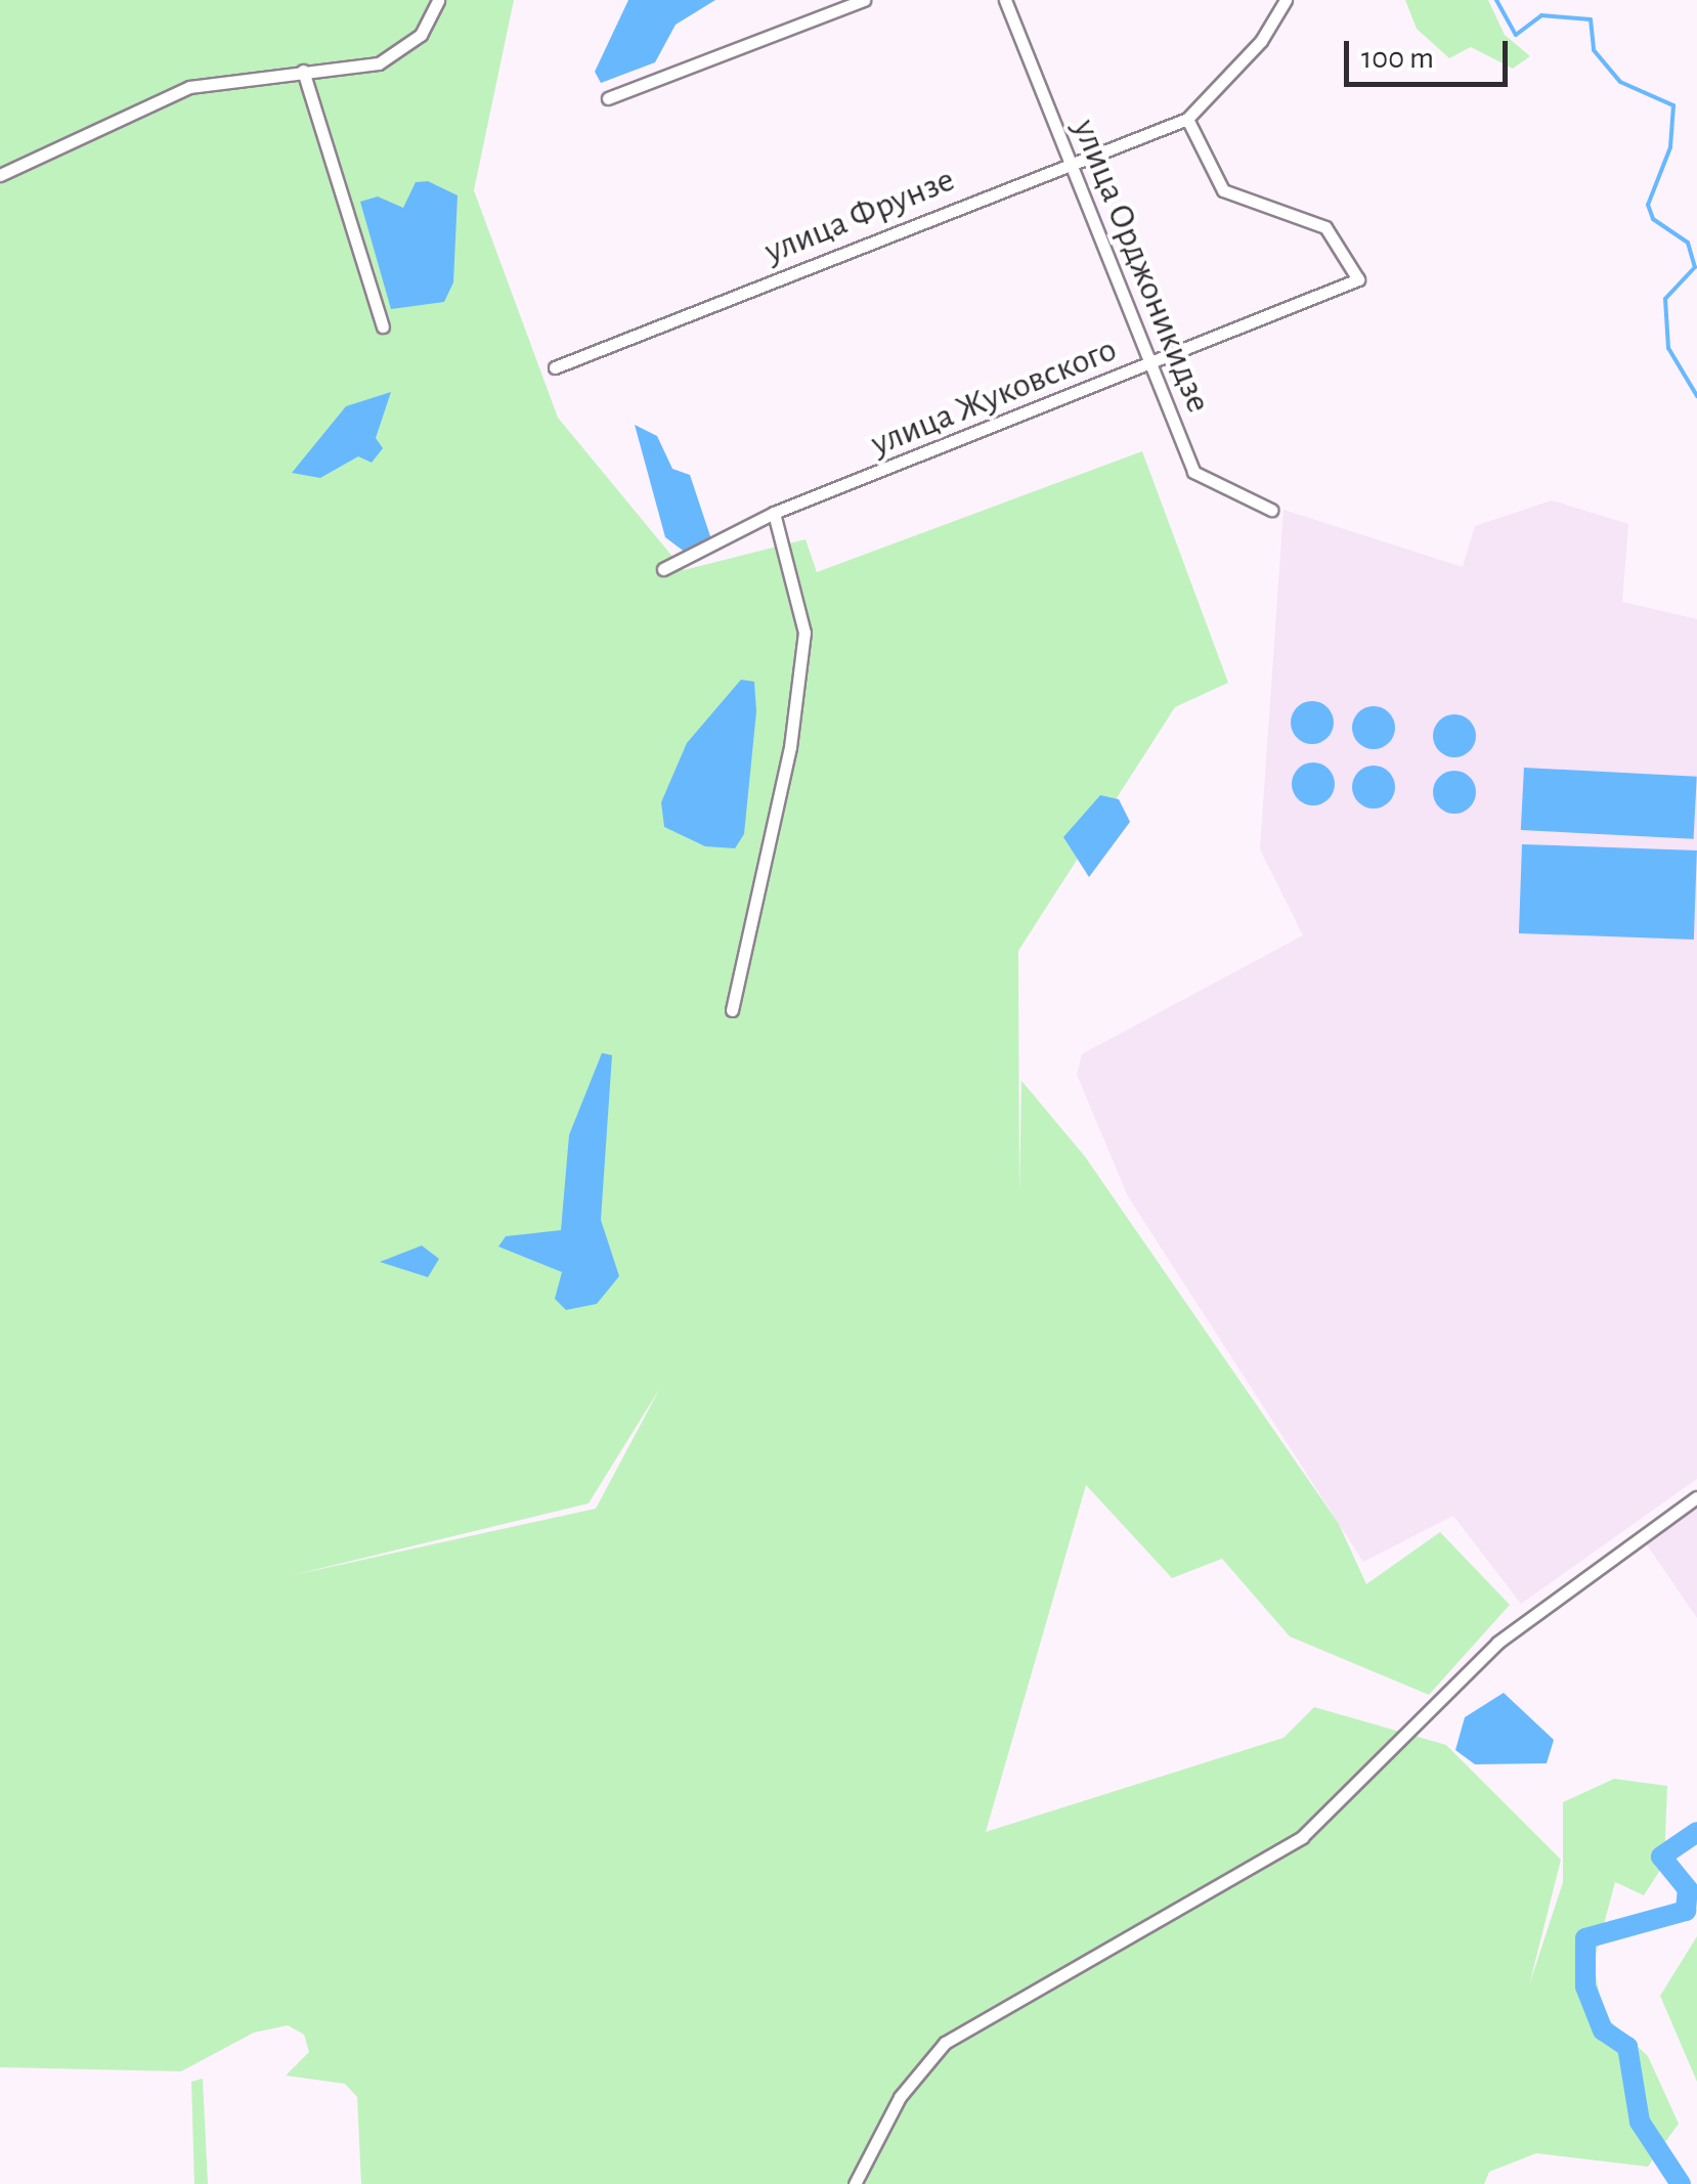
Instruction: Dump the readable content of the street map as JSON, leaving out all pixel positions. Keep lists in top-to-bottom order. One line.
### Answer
{"streets":{"street":["улица Фрунзе","улица Орджоникидзе","улица Жуковского"]},"crossings":[["улица Фрунзе","улица Орджоникидзе"],["улица Фрунзе","улица Жуковского"],["улица Орджоникидзе","улица Жуковского"]],"scale_bar":"100 m"}
